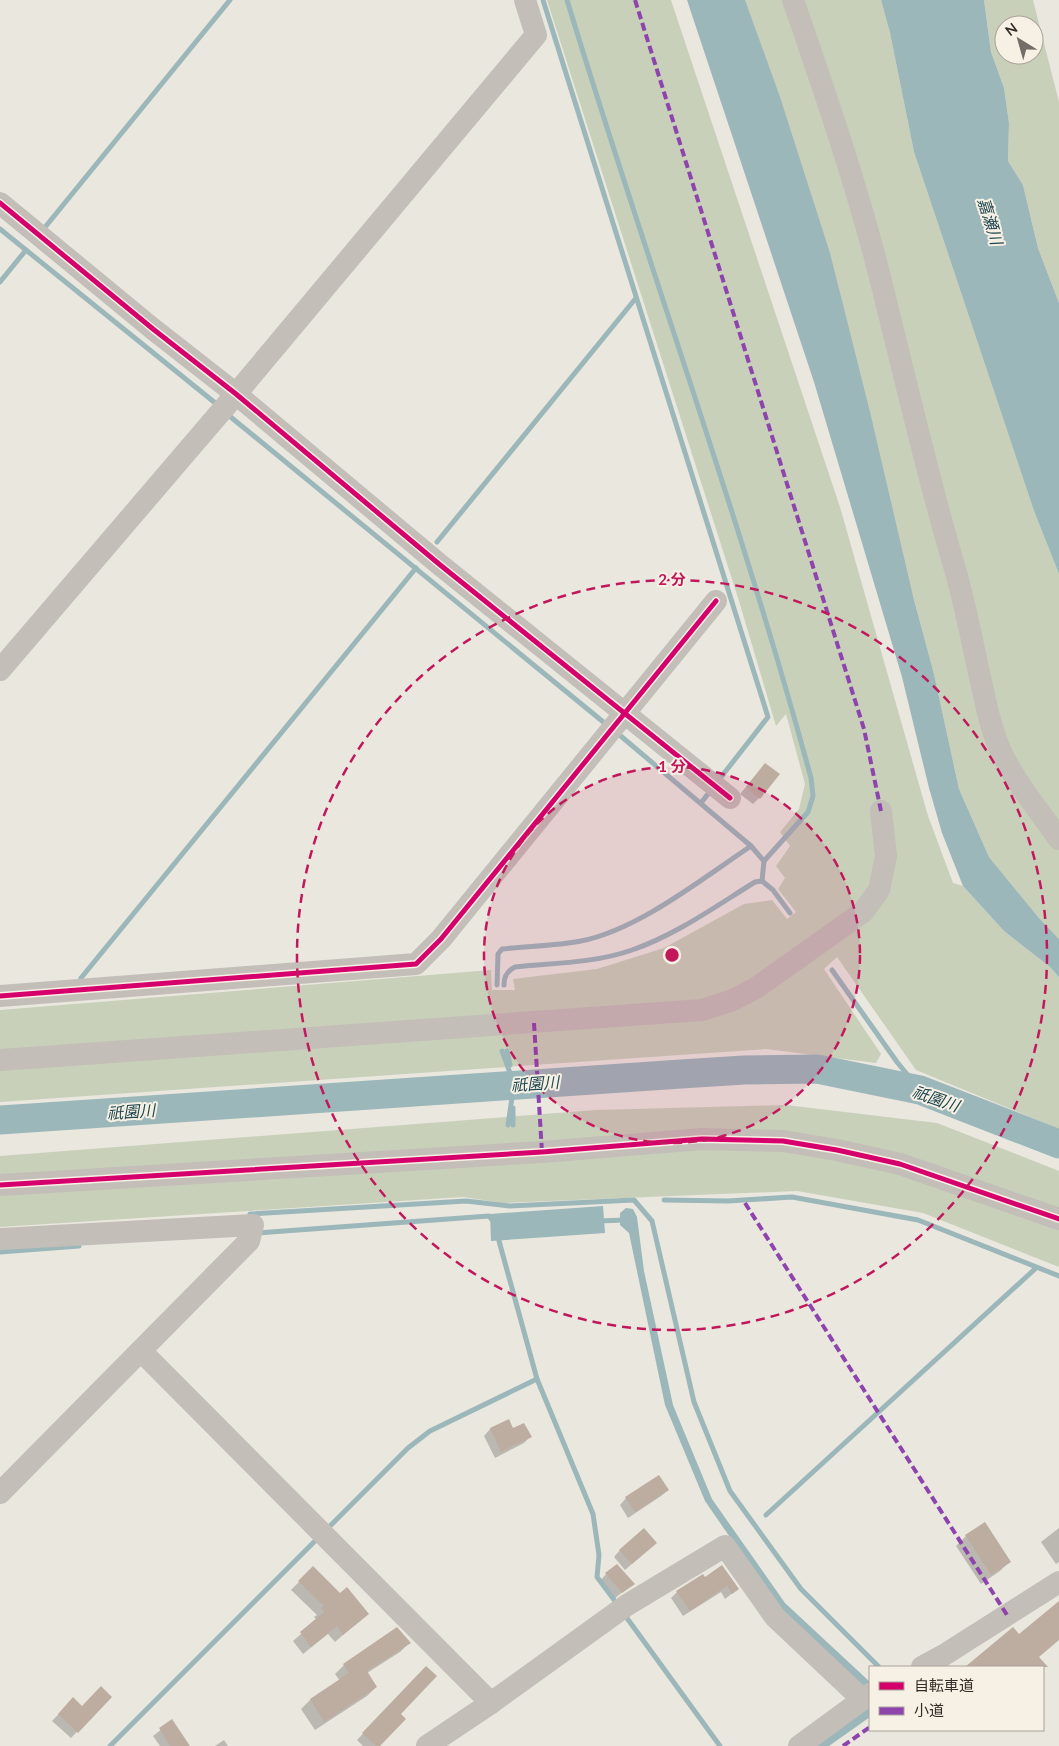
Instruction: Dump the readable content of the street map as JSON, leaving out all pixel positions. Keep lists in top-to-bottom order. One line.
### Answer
{"water":["嘉瀬川","祇園川"],"legend":["自転車道","小道"],"north":"top left","rings":["2 分","1 分"]}
